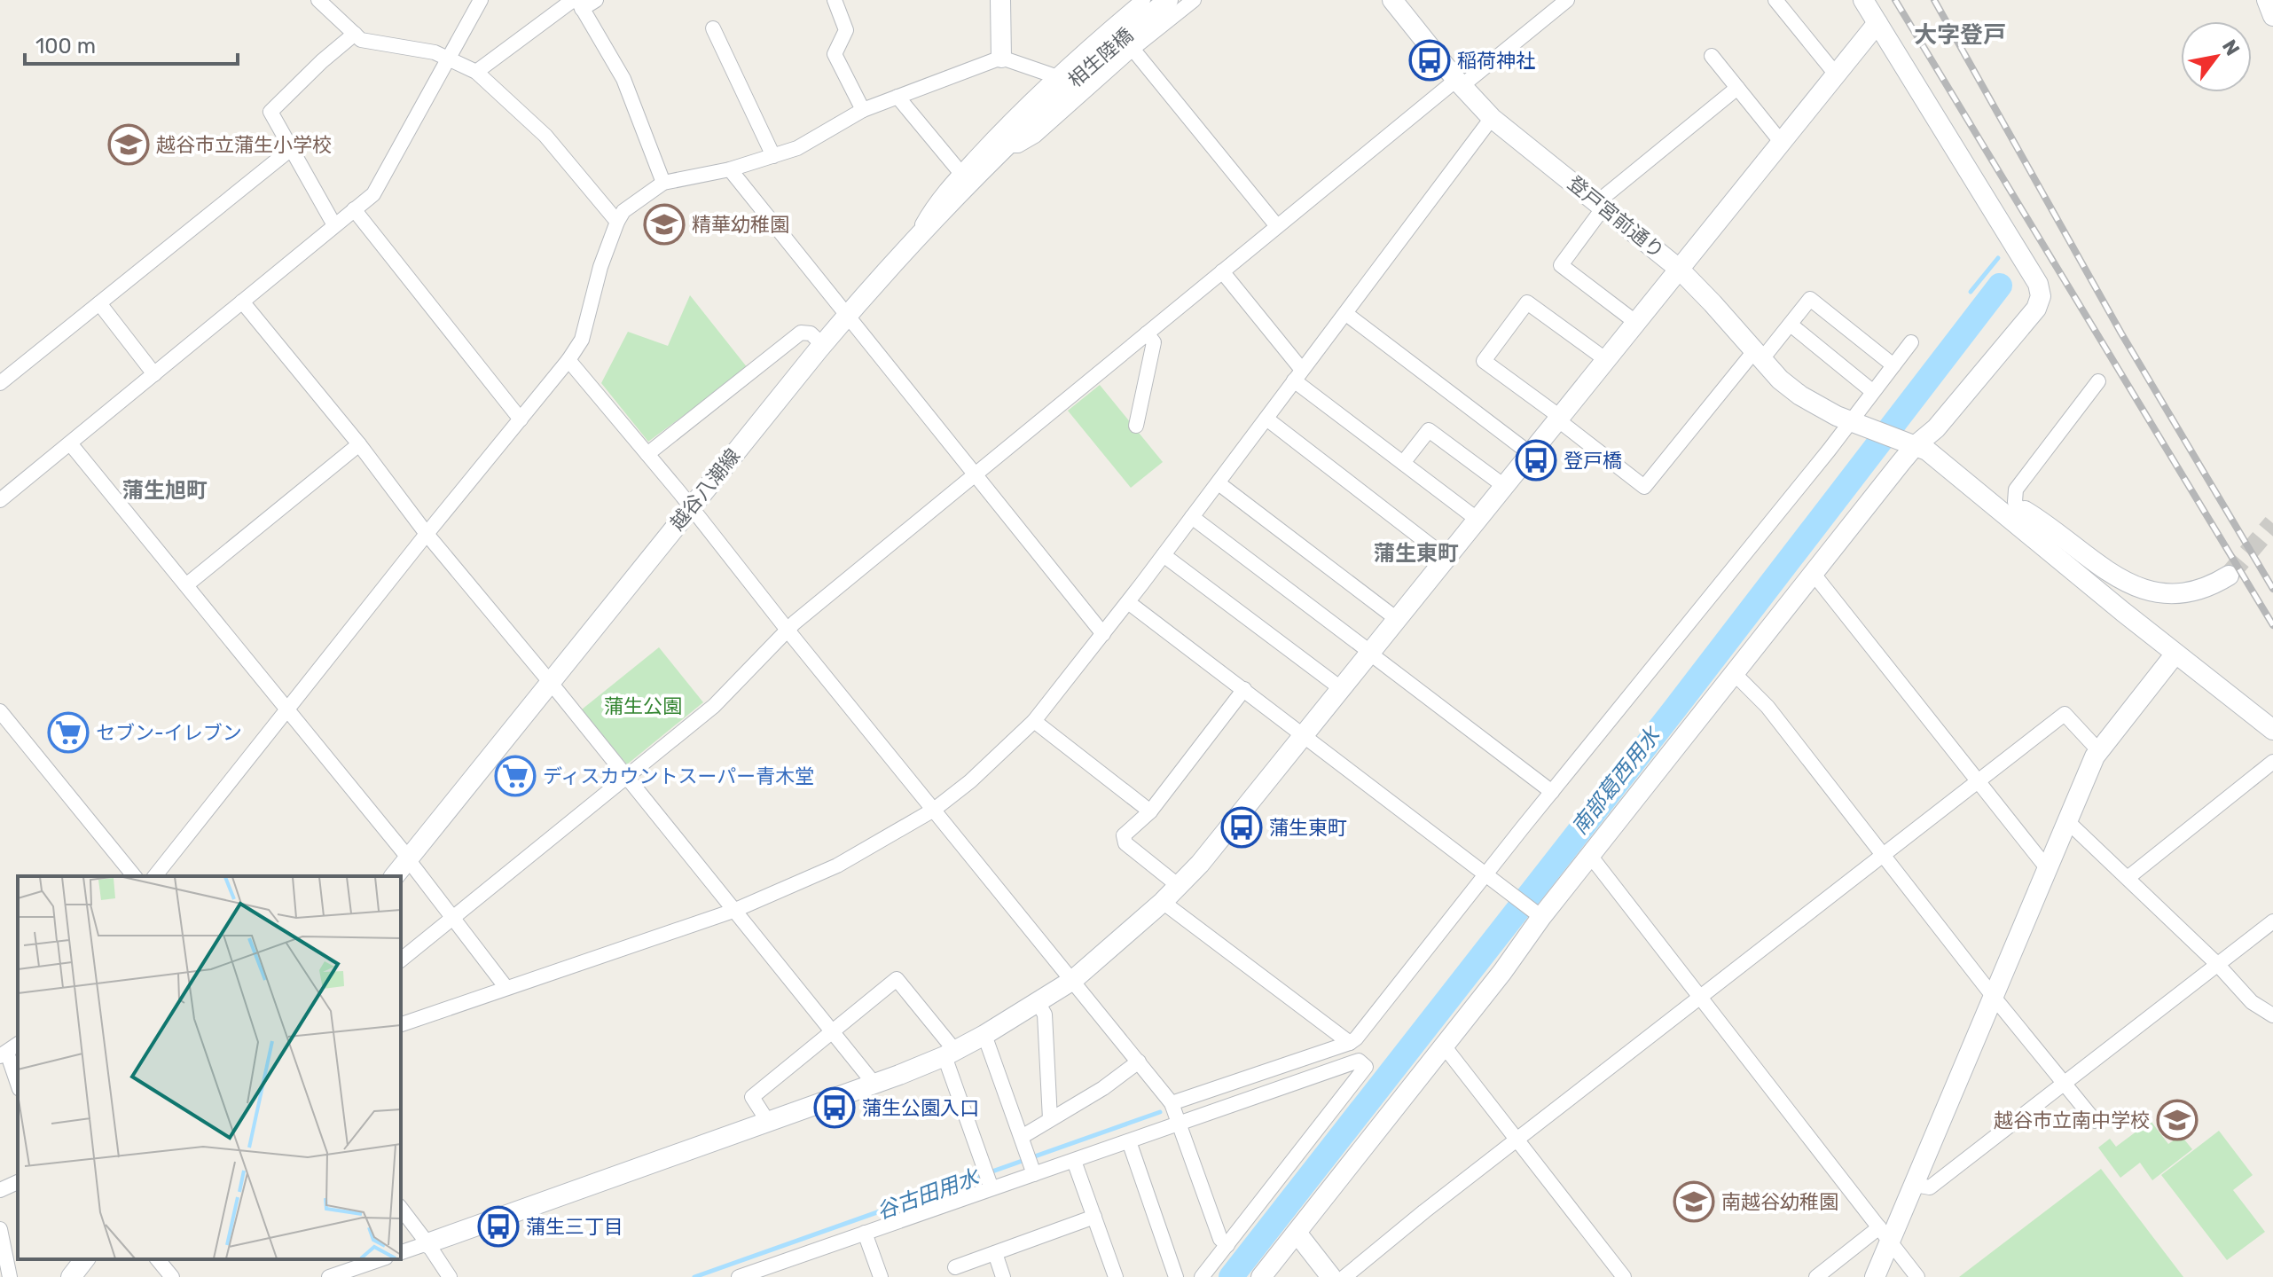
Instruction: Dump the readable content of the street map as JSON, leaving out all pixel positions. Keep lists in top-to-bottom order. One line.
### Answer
{"streets":{"street":["相生陸橋","登戸宮前通り","越谷八潮線"]},"crossings":[["相生陸橋","越谷八潮線"]],"districts":["大字登戸","蒲生旭町","蒲生東町"],"water":["南部葛西用水","谷古田用水"],"parks":["蒲生公園"],"places":{"bus stop":["稲荷神社","登戸橋","蒲生東町","蒲生公園入口","蒲生三丁目"],"school or university":["越谷市立蒲生小学校","精華幼稚園","越谷市立南中学校","南越谷幼稚園"],"supermarket":["セブン-イレブン","ディスカウントスーパー青木堂"]},"scale_bar":"100 m","north":"top right"}
